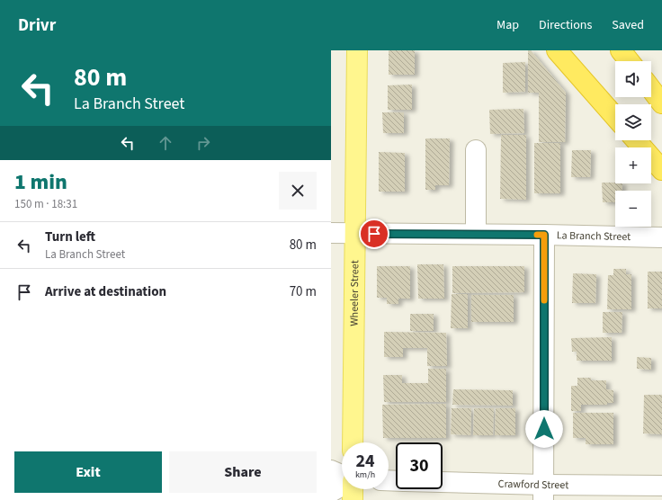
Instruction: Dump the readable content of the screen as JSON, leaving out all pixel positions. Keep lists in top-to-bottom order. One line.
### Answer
{"streets":{"main road":["Wheeler Street"],"street":["La Branch Street","Crawford Street"]},"crossings":[["La Branch Street","Wheeler Street"]],"page":{"header":"Drivr","nav":["Map","Directions","Saved"],"turn":["80 m","La Branch Street"],"map_buttons":["+","−"],"heading":["1 min","150 m · 18:31"],"list":[{"name":"Turn left","note":"La Branch Street","value":"80 m"},{"name":"Arrive at destination","value":"70 m"}],"speed":"24 km/h","limit":"30","buttons":["Exit","Share"]}}
